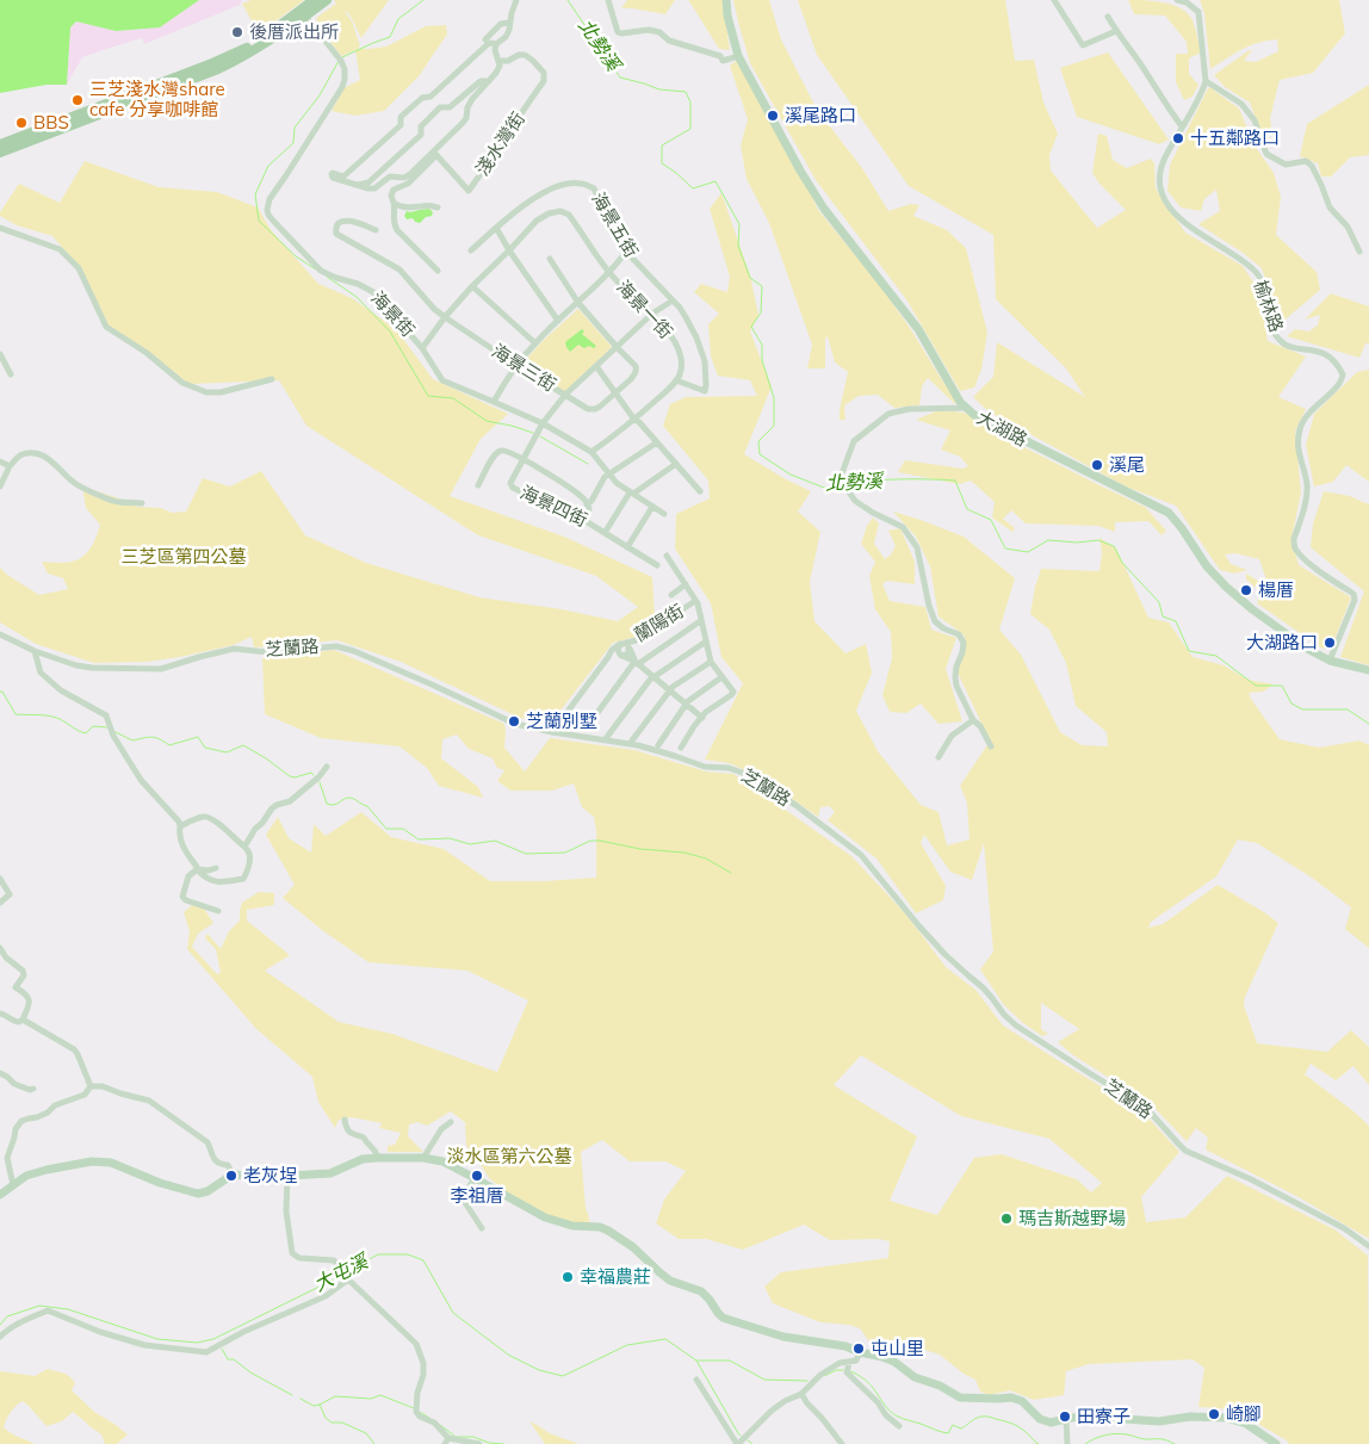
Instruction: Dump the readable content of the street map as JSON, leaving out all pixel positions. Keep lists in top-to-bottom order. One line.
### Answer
{"streets":{"street":["淺水灣街","海景五街","榆林路","海景一街","海景街","海景三街","大湖路","海景四街","蘭陽街","芝蘭路"]},"crossings":[["海景五街","海景一街"],["海景五街","海景四街"],["榆林路","大湖路"],["海景一街","海景街"],["海景一街","海景三街"],["海景一街","海景四街"],["海景三街","海景四街"],["蘭陽街","芝蘭路"]],"water":["北勢溪","大屯溪"],"parks":["三芝區第四公墓","淡水區第六公墓"],"places":["後厝派出所","三芝淺水灣share cafe 分享咖啡館","溪尾路口","BBS","十五鄰路口","溪尾","楊厝","大湖路口","芝蘭別墅","老灰埕","李祖厝","瑪吉斯越野場","幸福農莊","屯山里","崎腳","田寮子"]}
